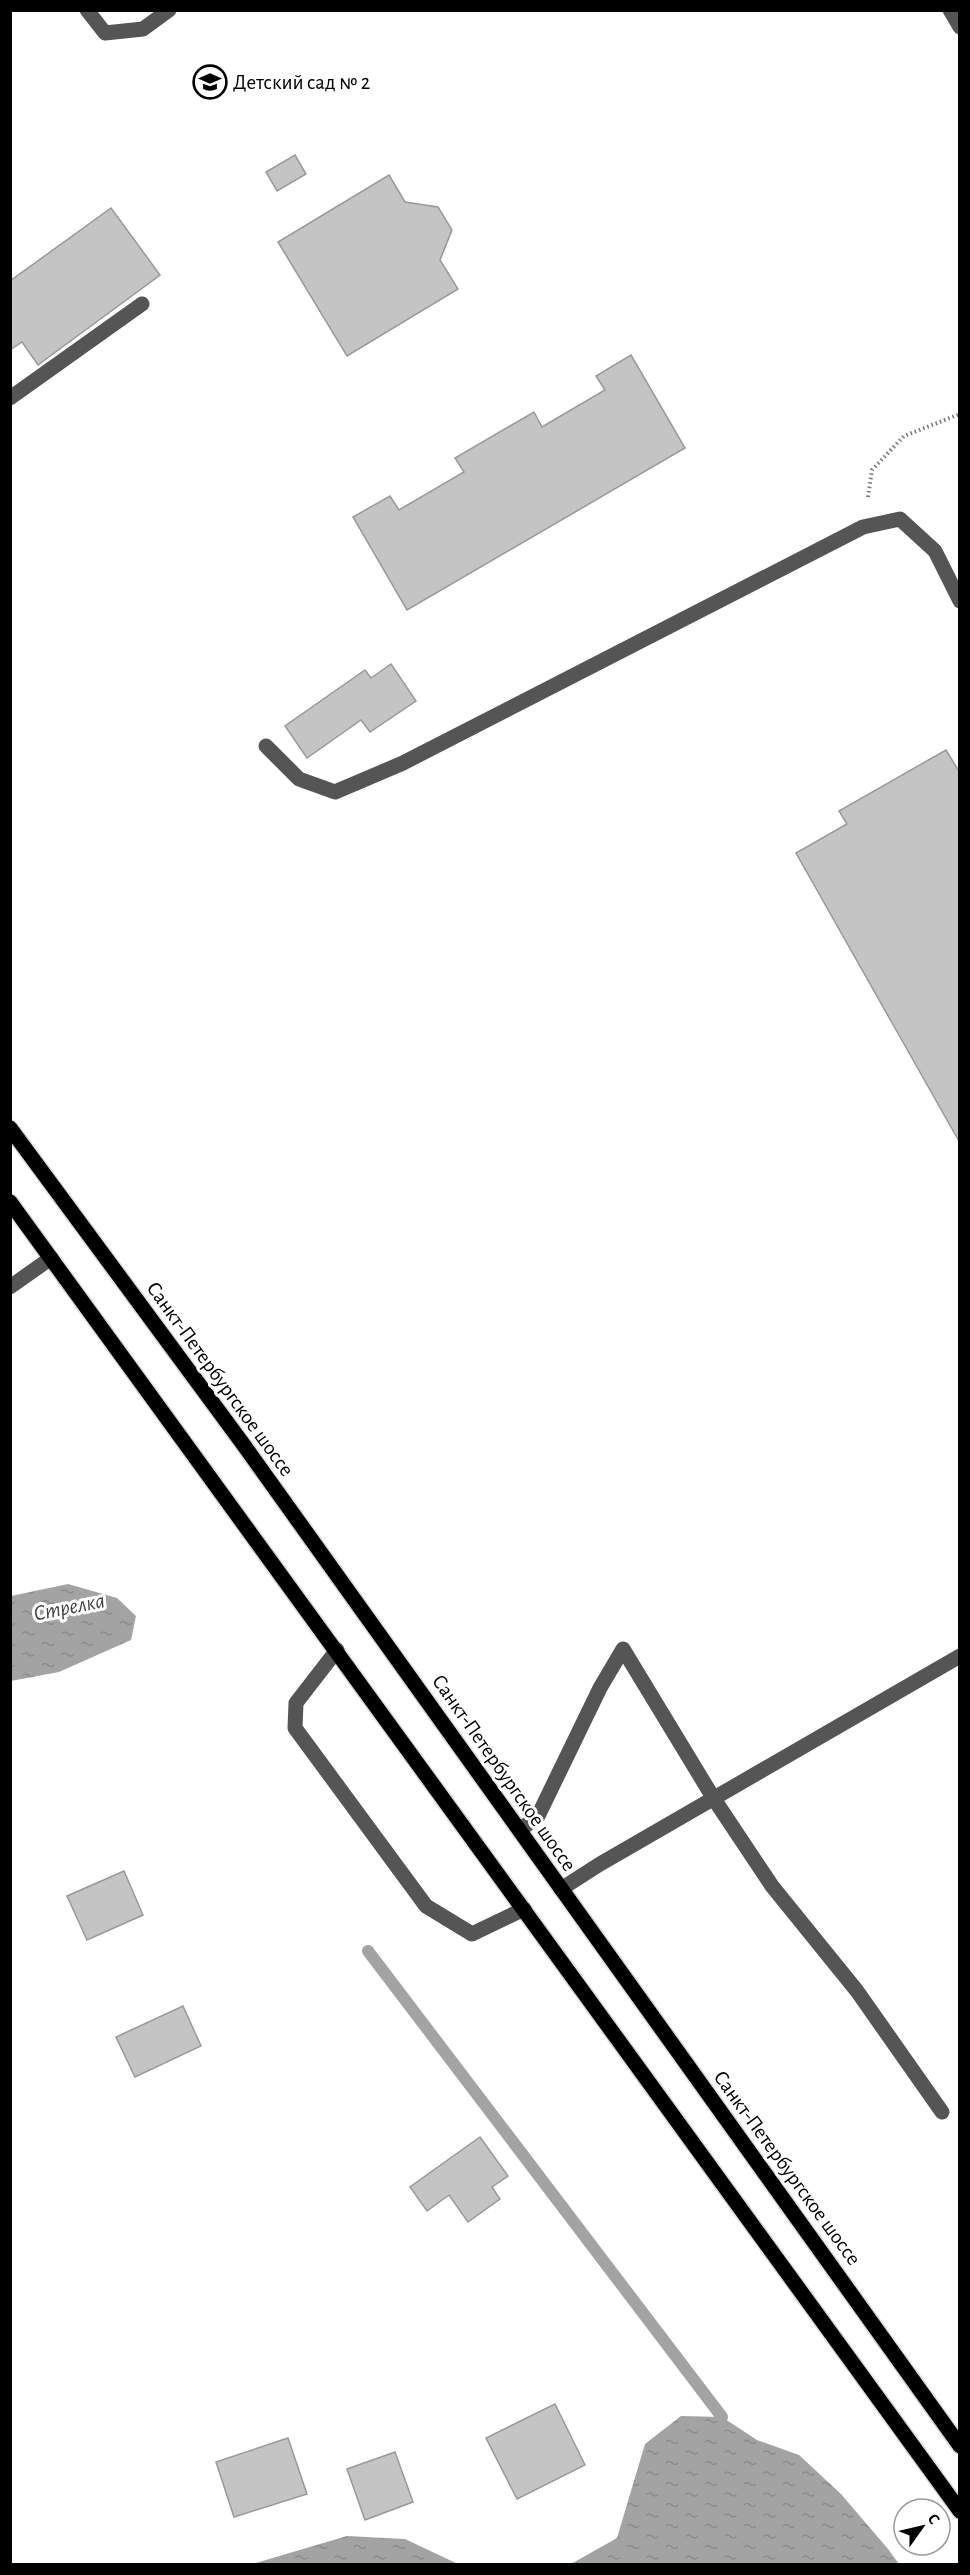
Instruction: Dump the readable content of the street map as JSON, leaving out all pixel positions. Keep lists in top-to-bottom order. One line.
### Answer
{"streets":{"main road":["Санкт-Петербургское шоссе"]},"water":["Стрелка"],"places":{"school or university":["Детский сад № 2"]},"north":"top right"}
